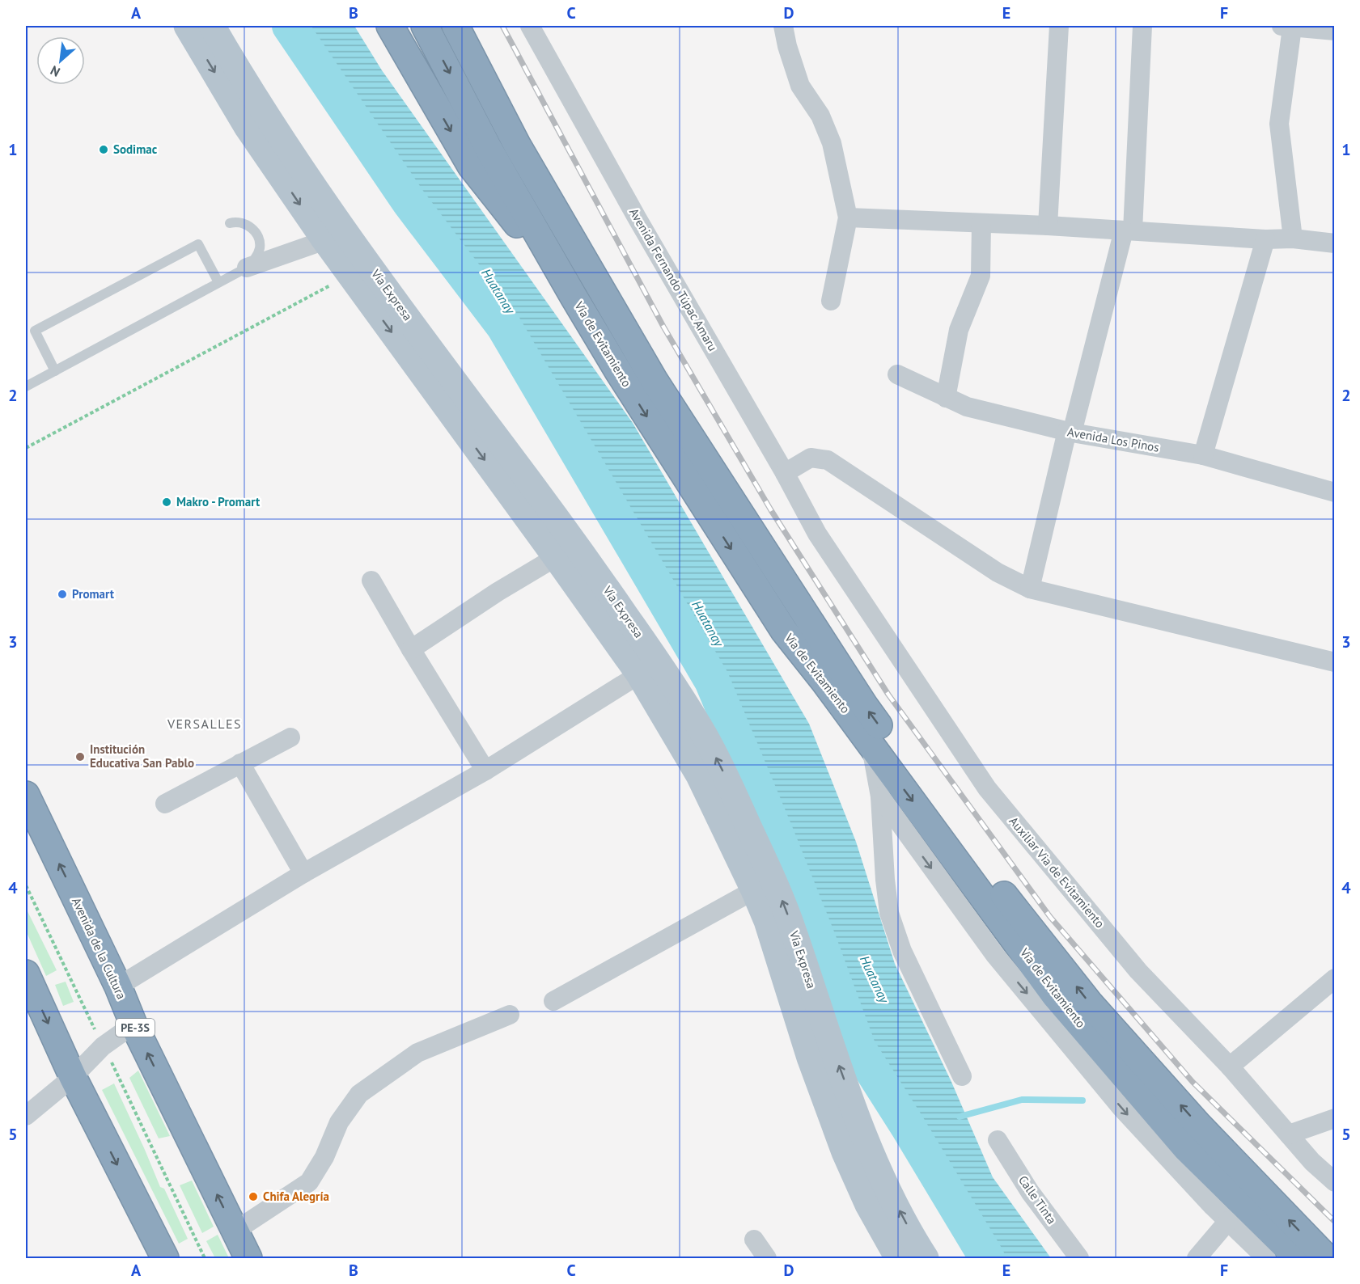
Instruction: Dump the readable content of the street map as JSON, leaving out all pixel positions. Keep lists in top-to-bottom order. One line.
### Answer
{"streets":{"highway":["Vía de Evitamiento","Avenida de la Cultura","PE-3S"],"main road":["Vía Expresa"],"street":["Avenida Fernando Túpac Amaru","Avenida Los Pinos","Auxiliar Via de Evitamiento","Calle Tinta"]},"crossings":[["Avenida Fernando Túpac Amaru","Auxiliar Via de Evitamiento"]],"districts":["VERSALLES"],"water":["Huatanay"],"places":["Sodimac","Makro - Promart","Promart","Institución Educativa San Pablo","Chifa Alegría"],"north":"bottom left","grid":{"columns":["A","B","C","D","E","F"],"rows":["1","2","3","4","5"]}}
